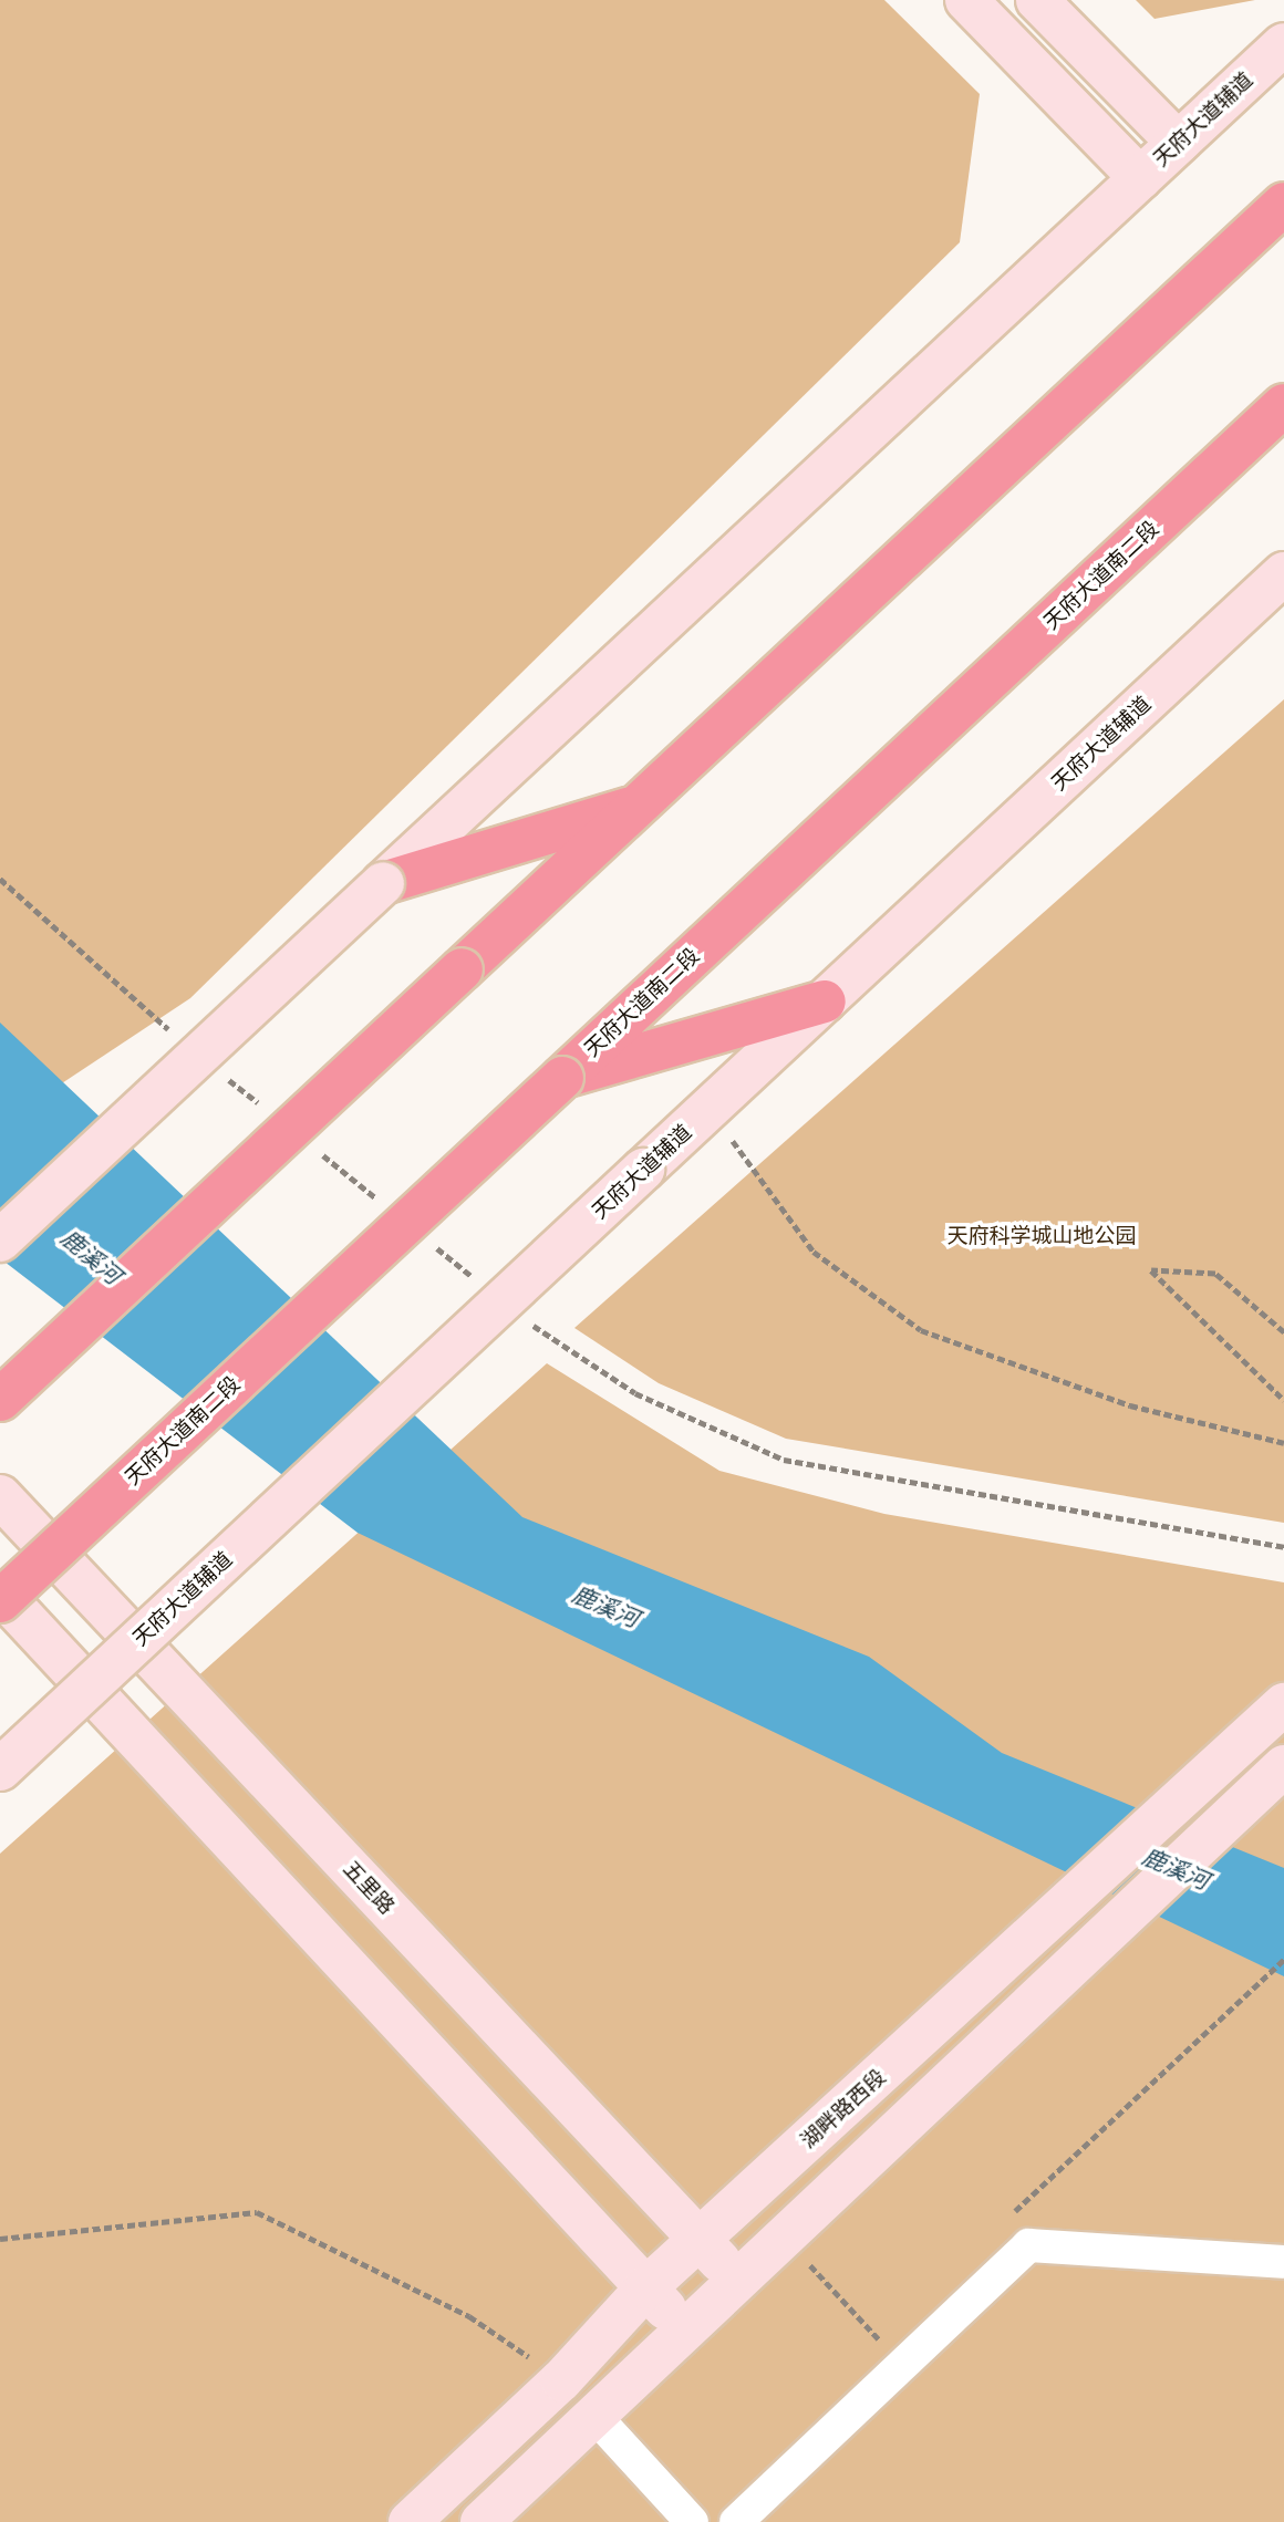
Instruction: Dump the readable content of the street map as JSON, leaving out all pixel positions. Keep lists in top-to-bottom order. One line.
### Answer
{"streets":{"highway":["天府大道南二段"],"street":["天府大道辅道","五里路","湖畔路西段"]},"crossings":[["五里路","湖畔路西段"]],"water":["鹿溪河"],"parks":["天府科学城山地公园"]}
